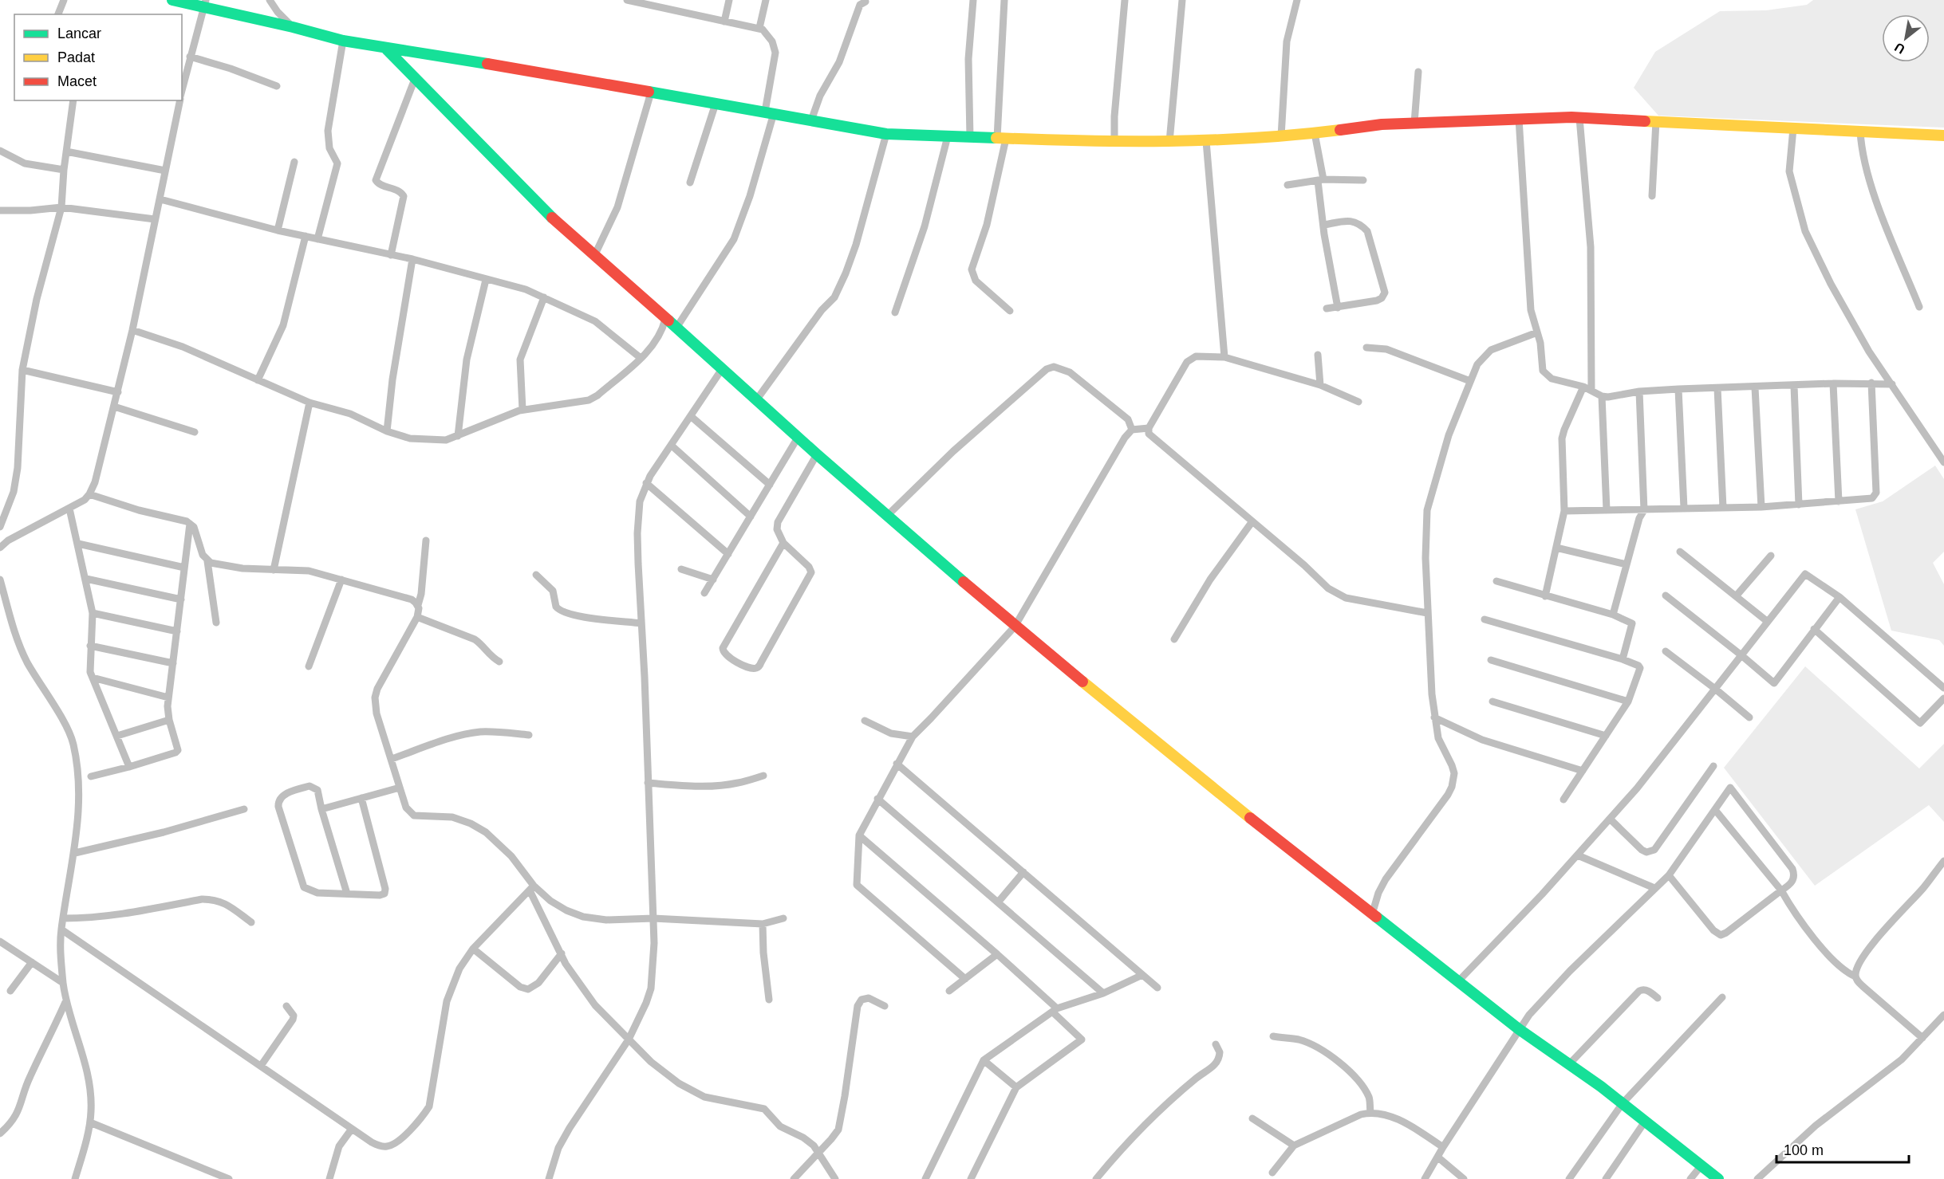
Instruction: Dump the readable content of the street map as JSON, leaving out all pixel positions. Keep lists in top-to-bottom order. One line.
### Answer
{"legend":["Lancar","Padat","Macet"],"scale_bar":"100 m","north":"bottom left"}
